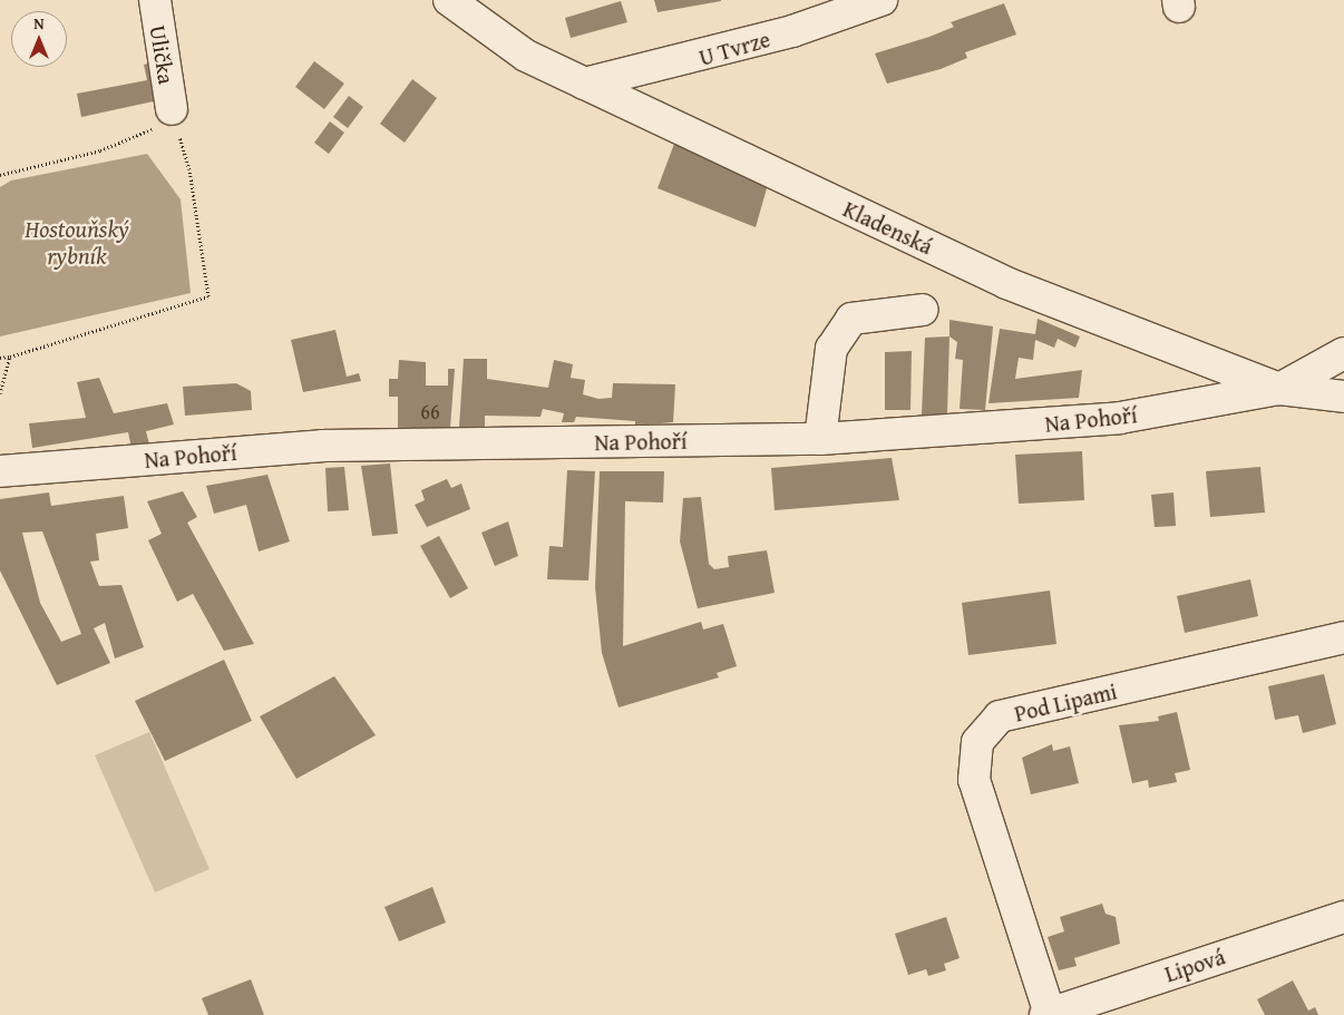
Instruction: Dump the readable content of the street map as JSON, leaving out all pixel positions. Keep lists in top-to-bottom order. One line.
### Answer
{"streets":{"street":["U Tvrze","Ulička","Kladenská","Na Pohoří","Pod Lipami","Lipová"]},"crossings":[["U Tvrze","Kladenská"],["Kladenská","Na Pohoří"],["Pod Lipami","Lipová"]],"water":["Hostouňský rybník"],"house_numbers":["66"],"north":"top"}
